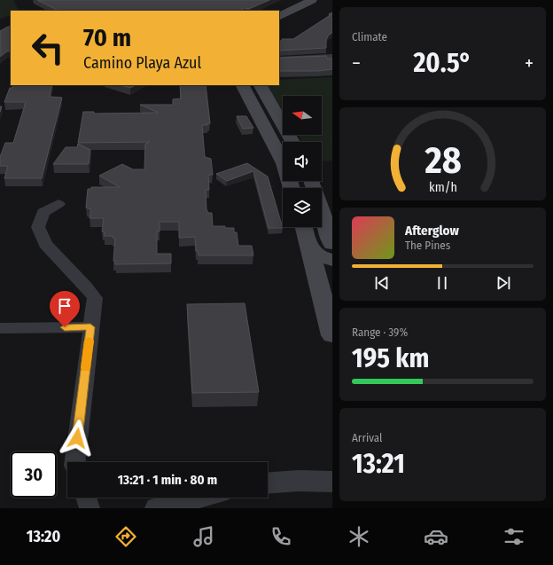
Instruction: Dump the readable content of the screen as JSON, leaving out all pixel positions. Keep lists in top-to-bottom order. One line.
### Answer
{"north":"left","page":{"tile":["Climate",["Range · 39%","195 km"],["Arrival","13:21"]],"turn":["70 m","Camino Playa Azul"],"heat":["−","20.5°","+"],"song":["Afterglow","The Pines"],"limit":"30","trip":"13:21 · 1 min · 80 m","tabs":"13:20","gauge":["28","km/h"]}}
